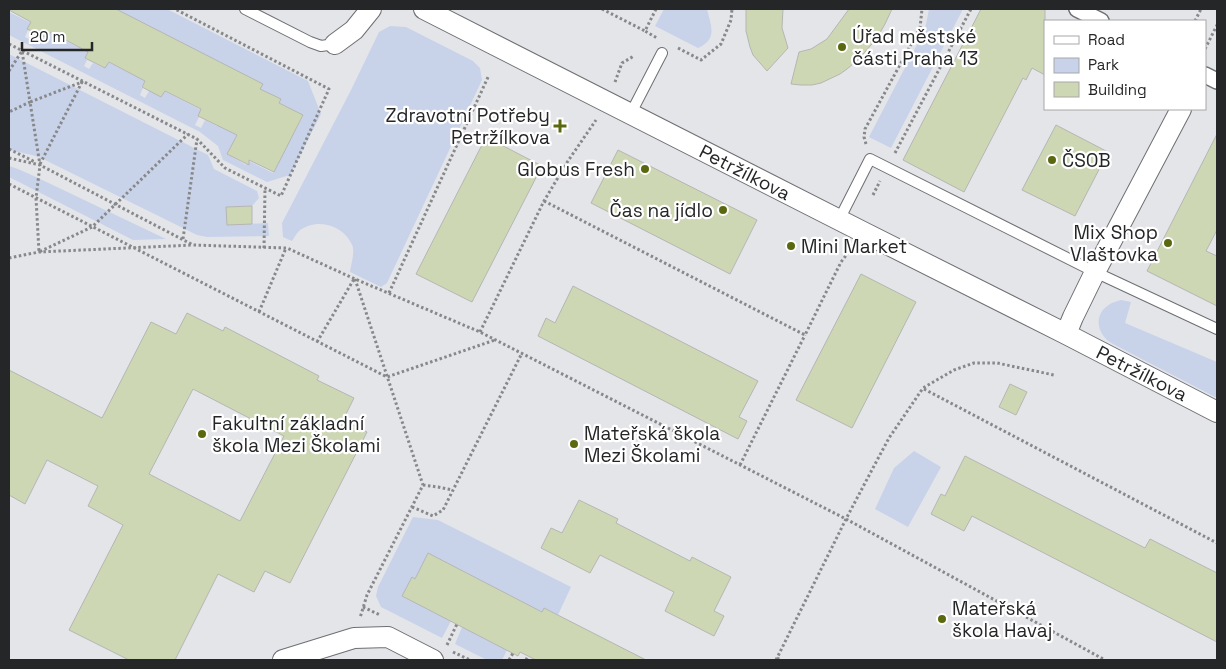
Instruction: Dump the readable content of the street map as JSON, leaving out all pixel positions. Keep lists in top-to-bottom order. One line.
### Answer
{"streets":{"street":["Petržílkova"]},"places":{"other":["Úřad městské části Praha 13","ČSOB","Globus Fresh","Čas na jídlo","Mix Shop Vlaštovka","Mini Market","Fakultní základní škola Mezi Školami","Mateřská škola Mezi Školami","Mateřská škola Havaj"],"health":["Zdravotní Potřeby Petržílkova"]},"legend":["Road","Park","Building"],"scale_bar":"20 m"}
